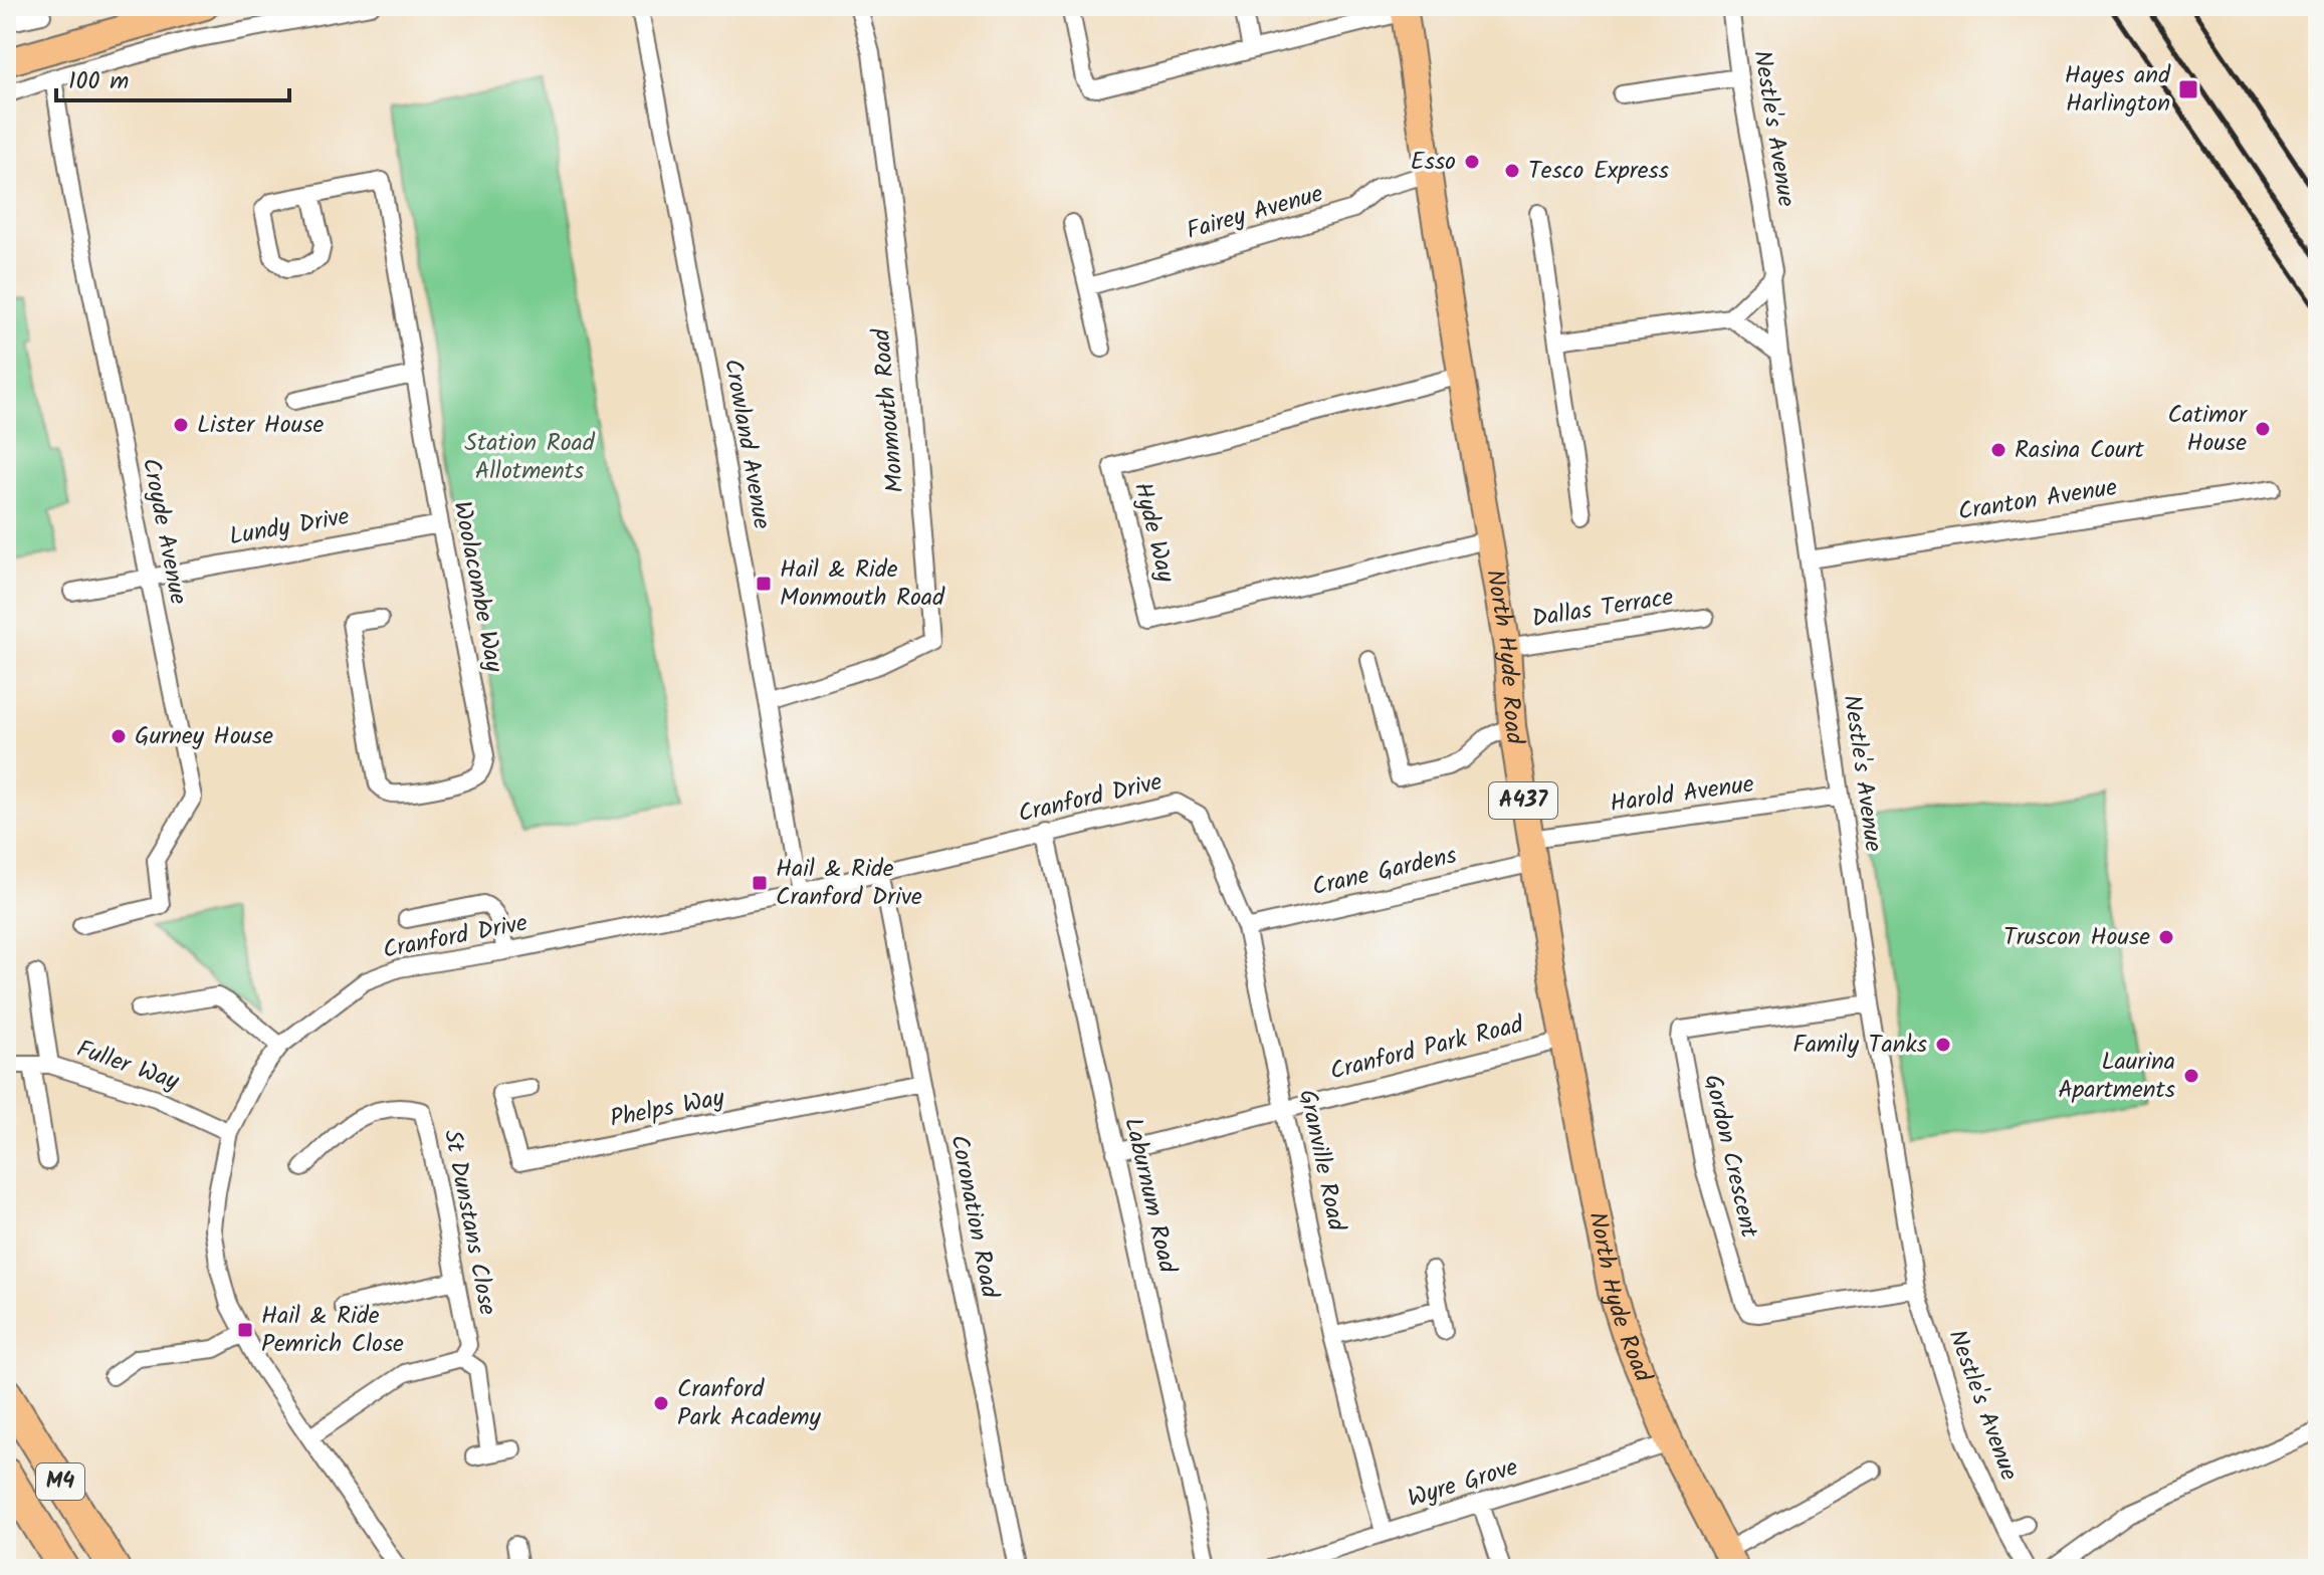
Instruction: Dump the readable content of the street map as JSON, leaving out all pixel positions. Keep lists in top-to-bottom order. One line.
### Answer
{"streets":{"highway":["M4"],"main road":["North Hyde Road","A437"],"street":["Nestle's Avenue","Fairey Avenue","Monmouth Road","Crowland Avenue","Cranton Avenue","Lundy Drive","Croyde Avenue","Hyde Way","Woolacombe Way","Dallas Terrace","Harold Avenue","Cranford Drive","Crane Gardens","Cranford Park Road","Fuller Way","Phelps Way","Gordon Crescent","Granville Road","Laburnum Road","Coronation Road","St Dunstans Close","Wyre Grove"]},"crossings":[["Nestle's Avenue","Cranton Avenue"],["Nestle's Avenue","Harold Avenue"],["Nestle's Avenue","Gordon Crescent"],["Fairey Avenue","North Hyde Road"],["Monmouth Road","Crowland Avenue"],["Crowland Avenue","Cranford Drive"],["Lundy Drive","Croyde Avenue"],["Lundy Drive","Woolacombe Way"],["Hyde Way","North Hyde Road"],["Dallas Terrace","North Hyde Road"],["North Hyde Road","Harold Avenue"],["North Hyde Road","Crane Gardens"],["North Hyde Road","Cranford Park Road"],["North Hyde Road","Wyre Grove"],["Harold Avenue","Crane Gardens"],["Cranford Drive","Fuller Way"],["Cranford Drive","Granville Road"],["Cranford Drive","Laburnum Road"],["Cranford Drive","Coronation Road"],["Crane Gardens","Granville Road"],["Cranford Park Road","Granville Road"],["Cranford Park Road","Laburnum Road"],["Phelps Way","Coronation Road"],["Granville Road","Wyre Grove"]],"parks":["Station Road Allotments"],"places":{"transit":["Hayes and Harlington","Hail & Ride Monmouth Road","Hail & Ride Cranford Drive","Hail & Ride Pemrich Close"],"other":["Esso","Tesco Express","Lister House","Catimor House","Rasina Court","Gurney House","Truscon House","Family Tanks","Laurina Apartments","Cranford Park Academy"]},"scale_bar":"100 m"}
